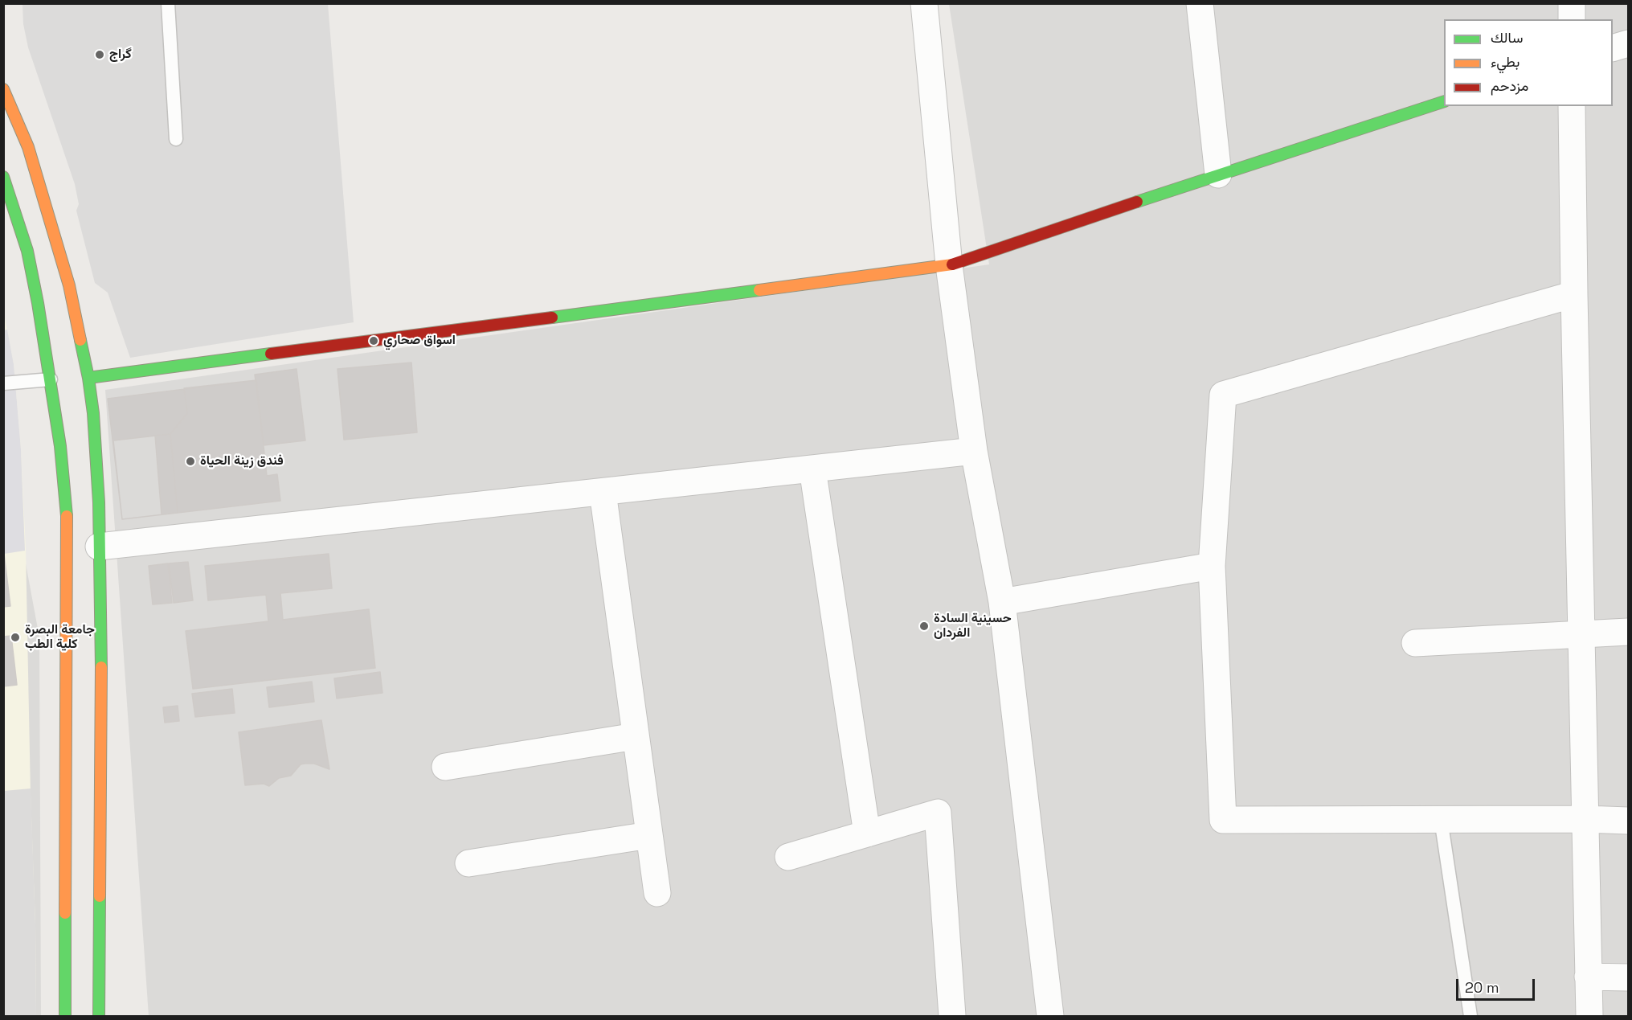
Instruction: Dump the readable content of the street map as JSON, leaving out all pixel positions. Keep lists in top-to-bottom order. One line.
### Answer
{"places":["گراج","اسواق صحاري","فندق زينة الحياة","حسينية السادة الفردان","جامعة البصرة كلية الطب"],"legend":["سالك","بطيء","مزدحم"],"scale_bar":"20 m"}
